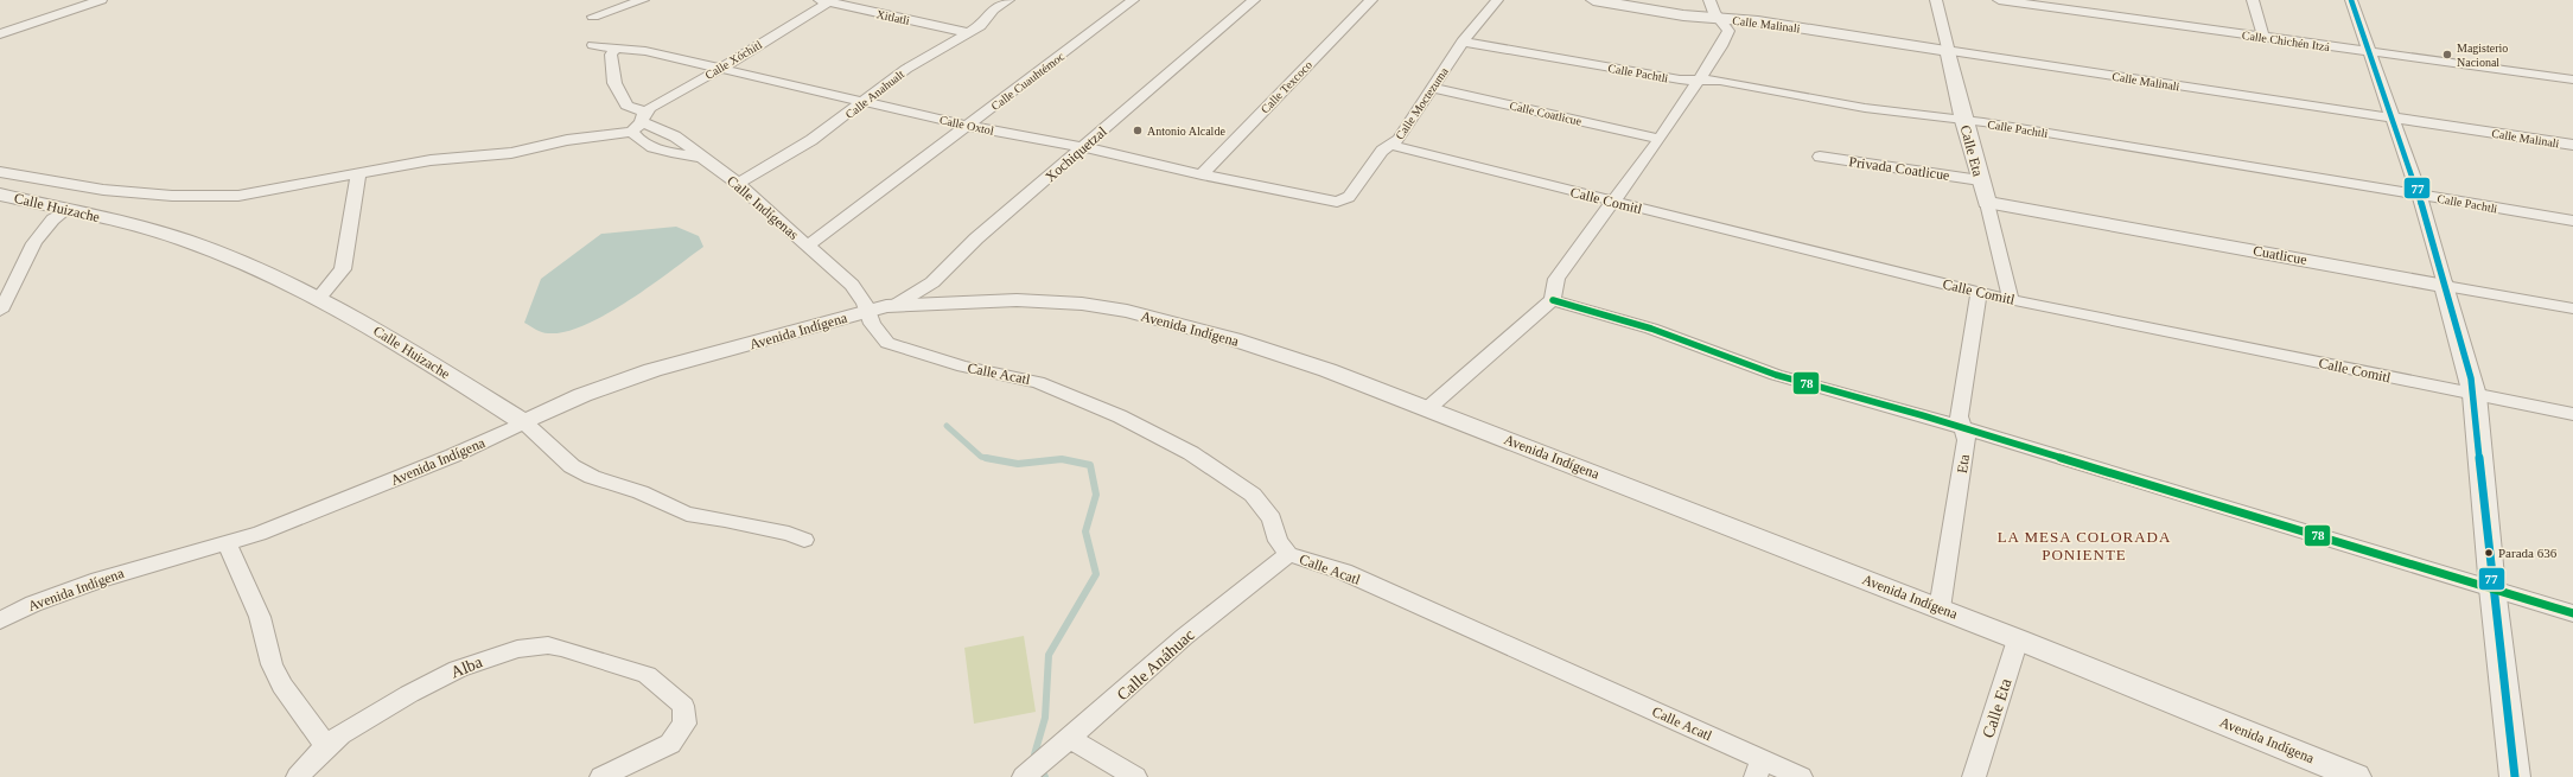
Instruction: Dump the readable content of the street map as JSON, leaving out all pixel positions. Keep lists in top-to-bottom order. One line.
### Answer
{"streets":{"street":["Xitlatli","Calle Malinali","Calle Chichén Itzá","Calle Xóchitl","Calle Pachtli","Calle Cuauhtémoc","Calle Texcoco","Calle Anahualt","Calle Moctezuma","Calle Coatlicue","Calle Oxtol","Calle Eta","Xochiquetzal","Privada Coatlicue","Calle Comitl","Calle Huizache","Calle Indígenas","Cuatlicue","Avenida Indígena","Calle Acatl","Eta","Calle Anáhuac","Alba"]},"crossings":[["Xitlatli","Calle Xóchitl"],["Xitlatli","Calle Anahualt"],["Calle Malinali","Calle Pachtli"],["Calle Malinali","Calle Coatlicue"],["Calle Malinali","Calle Eta"],["Calle Malinali","Calle Comitl"],["Calle Xóchitl","Calle Oxtol"],["Calle Xóchitl","Calle Indígenas"],["Calle Pachtli","Calle Moctezuma"],["Calle Pachtli","Calle Eta"],["Calle Cuauhtémoc","Calle Oxtol"],["Calle Cuauhtémoc","Calle Indígenas"],["Calle Texcoco","Calle Oxtol"],["Calle Anahualt","Calle Oxtol"],["Calle Anahualt","Calle Indígenas"],["Calle Moctezuma","Calle Coatlicue"],["Calle Moctezuma","Calle Oxtol"],["Calle Moctezuma","Calle Comitl"],["Calle Oxtol","Xochiquetzal"],["Calle Oxtol","Calle Indígenas"],["Calle Eta","Privada Coatlicue"],["Calle Eta","Calle Comitl"],["Calle Eta","Cuatlicue"],["Calle Eta","Avenida Indígena"],["Xochiquetzal","Avenida Indígena"],["Calle Comitl","Eta"],["Calle Huizache","Avenida Indígena"],["Calle Indígenas","Avenida Indígena"],["Calle Indígenas","Calle Acatl"],["Avenida Indígena","Eta"],["Calle Acatl","Calle Anáhuac"]],"districts":["LA MESA COLORADA PONIENTE"],"places":["Magisterio Nacional","Antonio Alcalde","Parada 636"],"lines":["transit line 77","transit line 78"]}
